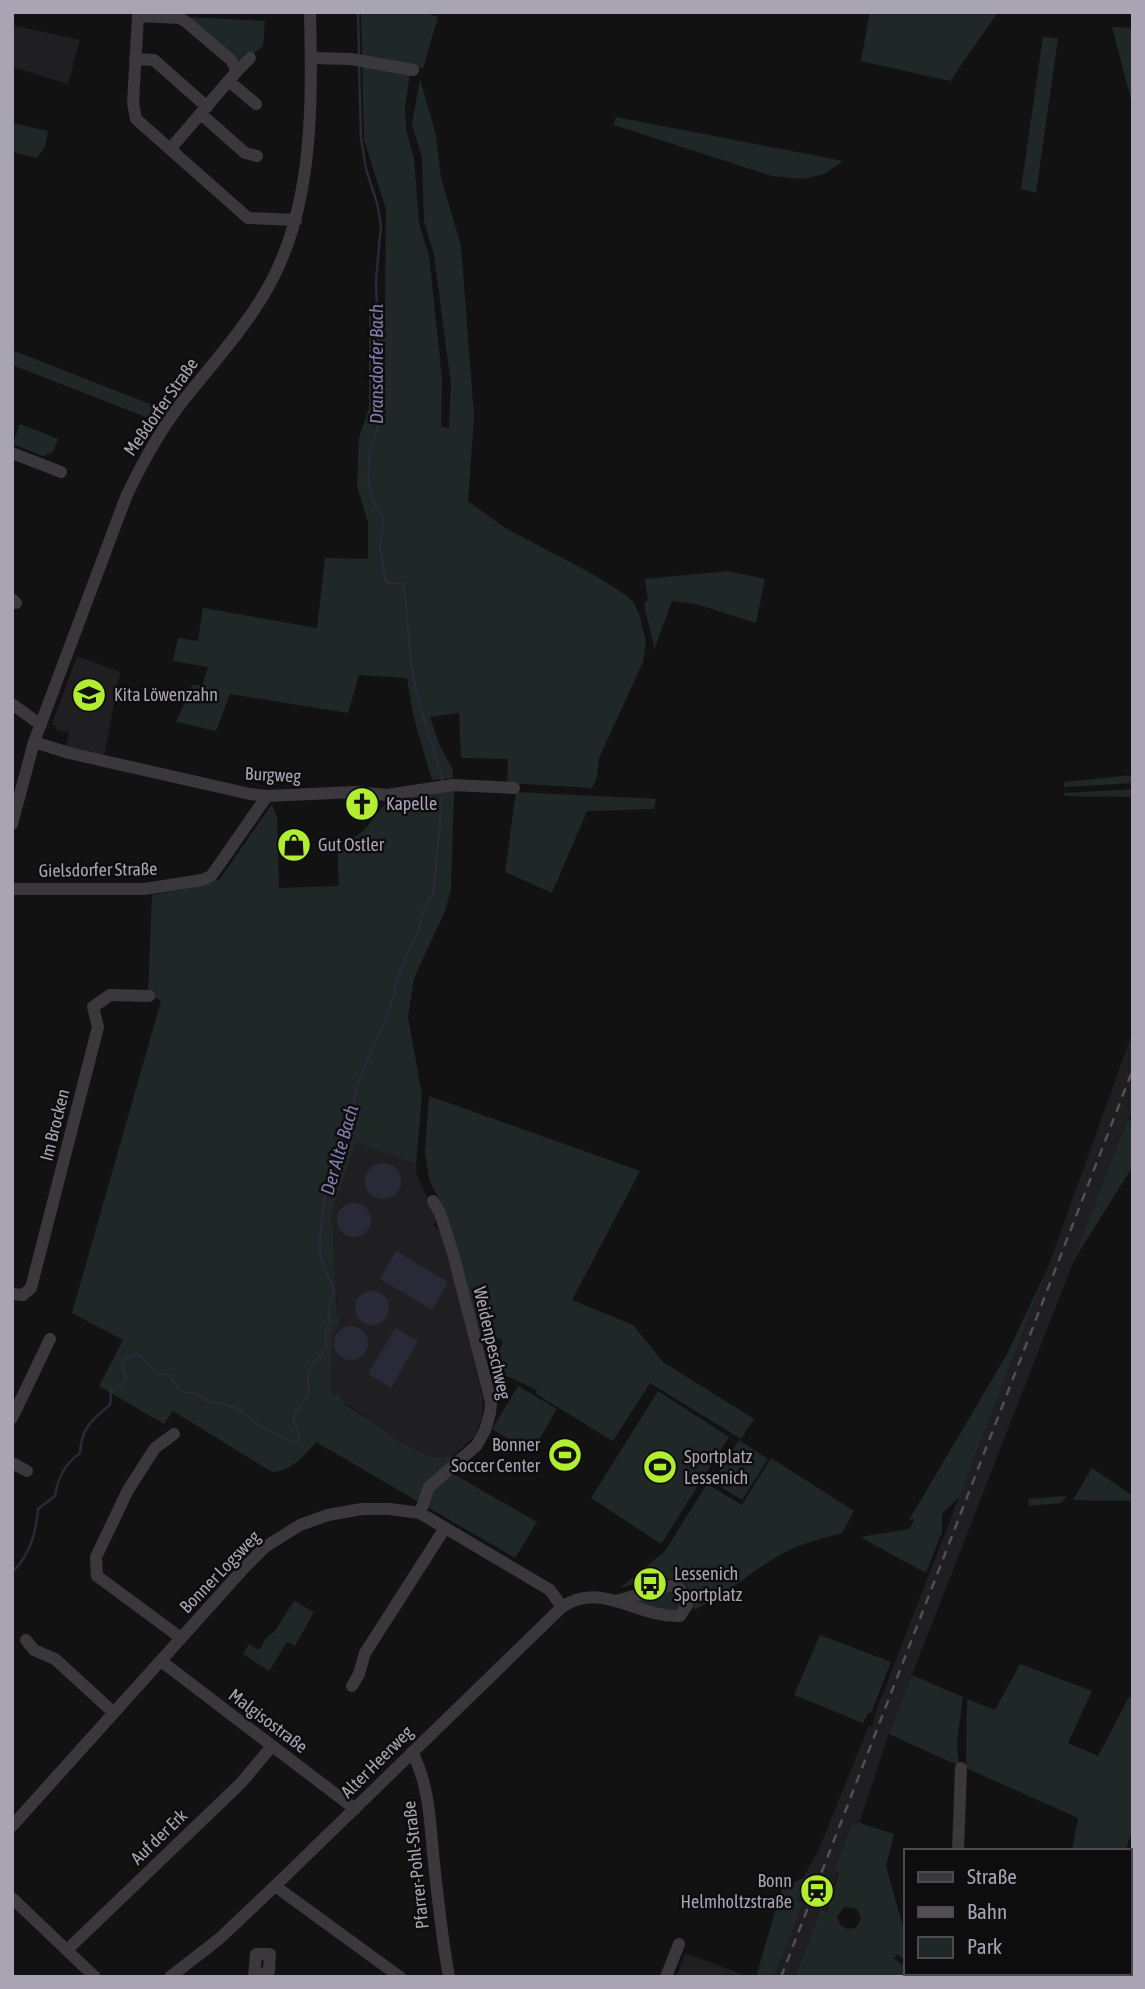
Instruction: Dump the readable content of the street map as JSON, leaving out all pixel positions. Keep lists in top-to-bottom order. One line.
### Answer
{"streets":{"street":["Meßdorfer Straße","Burgweg","Gielsdorfer Straße","Im Brocken","Weidenpeschweg","Bonner Logsweg","Malgisostraße","Alter Heerweg","Auf der Erk","Pfarrer-Pohl-Straße"]},"crossings":[["Meßdorfer Straße","Burgweg"],["Burgweg","Gielsdorfer Straße"],["Weidenpeschweg","Bonner Logsweg"],["Bonner Logsweg","Malgisostraße"],["Bonner Logsweg","Alter Heerweg"],["Malgisostraße","Alter Heerweg"],["Malgisostraße","Auf der Erk"],["Alter Heerweg","Pfarrer-Pohl-Straße"]],"water":["Dransdorfer Bach","Der Alte Bach"],"places":{"school or university":["Kita Löwenzahn"],"church":["Kapelle"],"shop":["Gut Ostler"],"sports":["Bonner Soccer Center","Sportplatz Lessenich"],"bus stop":["Lessenich Sportplatz"],"station":["Bonn Helmholtzstraße"]},"legend":["Straße","Bahn","Park"]}
